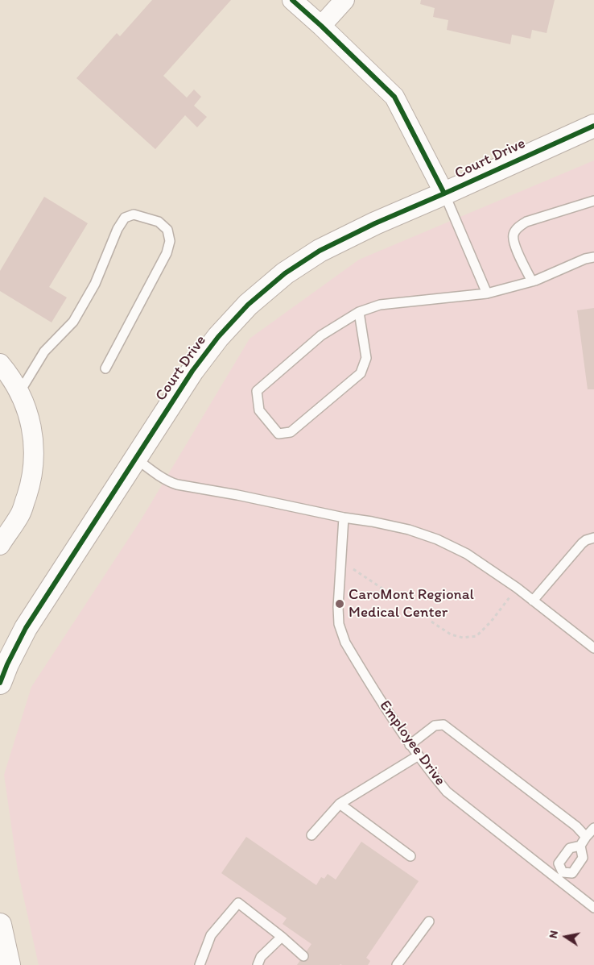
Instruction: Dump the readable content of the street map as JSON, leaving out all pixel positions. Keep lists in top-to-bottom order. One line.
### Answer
{"streets":{"street":["Court Drive"],"lane":["Employee Drive"]},"places":["CaroMont Regional Medical Center"],"north":"left"}
